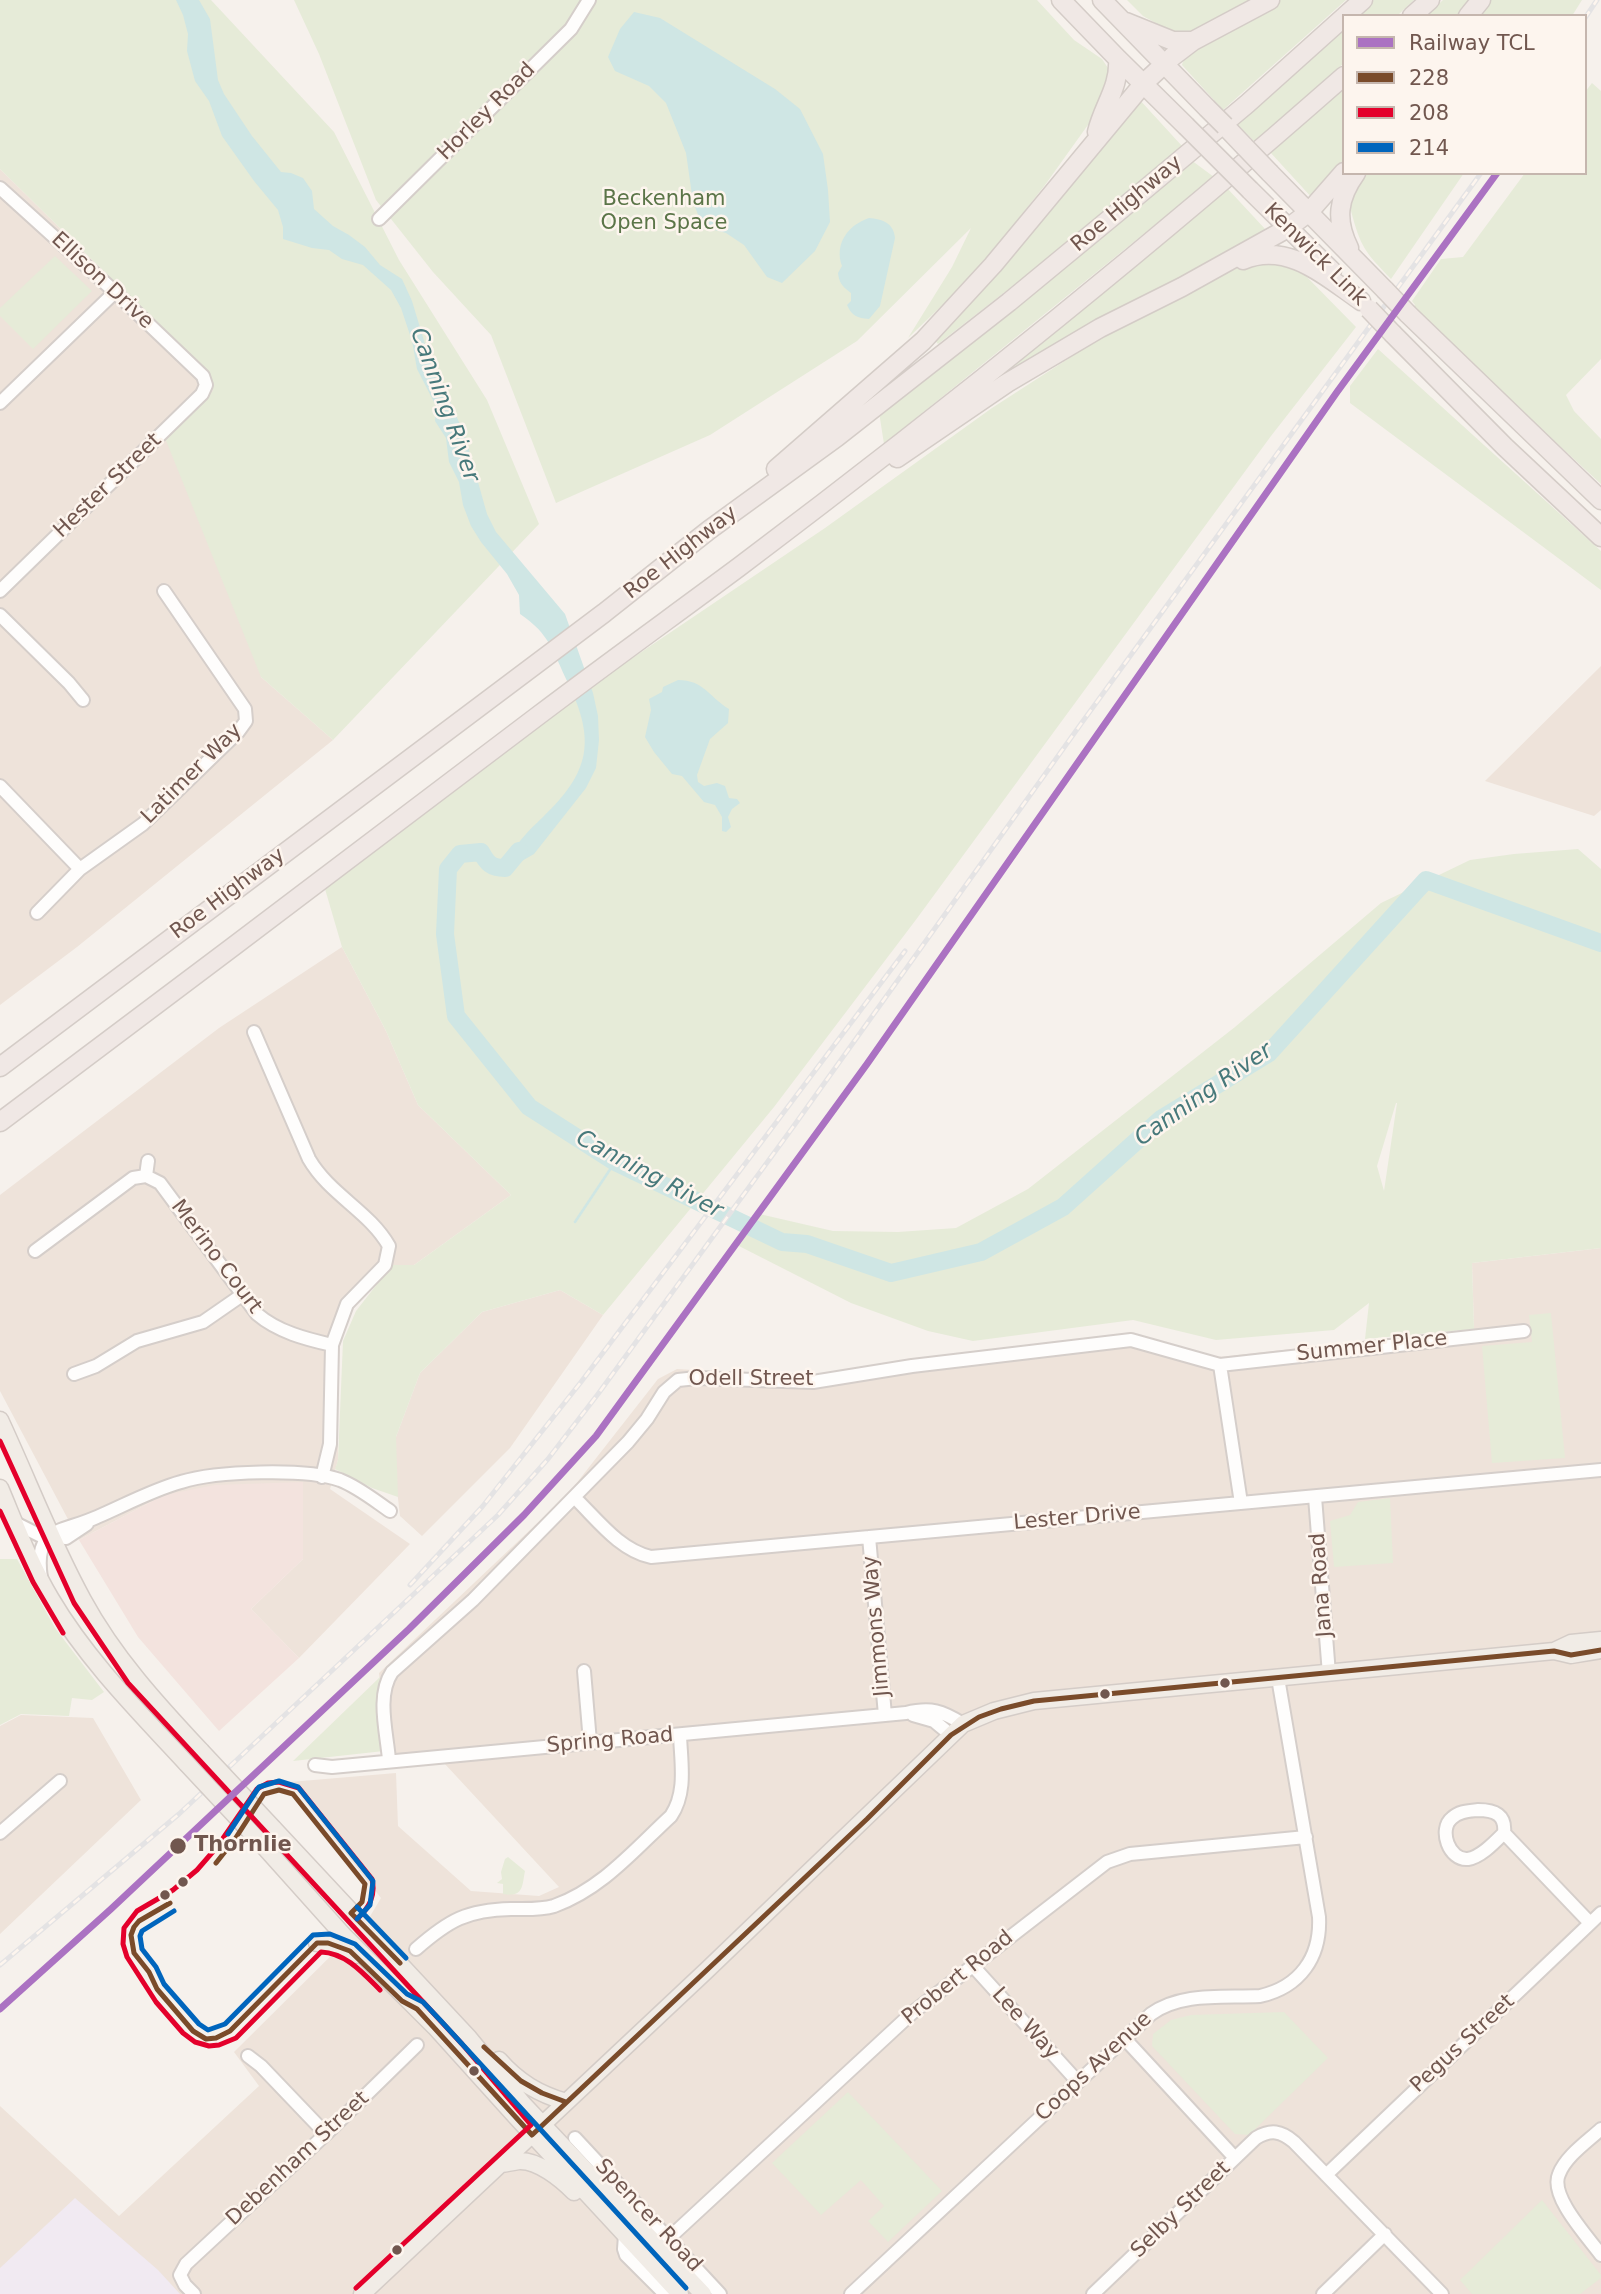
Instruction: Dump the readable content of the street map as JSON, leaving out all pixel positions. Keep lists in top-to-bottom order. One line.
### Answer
{"streets":{"highway":["Roe Highway","Kenwick Link"],"main road":["Spencer Road"],"street":["Horley Road","Ellison Drive","Hester Street","Latimer Way","Merino Court","Summer Place","Odell Street","Lester Drive","Jana Road","Jimmons Way","Spring Road","Probert Road","Lee Way","Pegus Street","Coops Avenue","Debenham Street","Selby Street"]},"crossings":[["Ellison Drive","Hester Street"],["Summer Place","Odell Street"],["Odell Street","Lester Drive"],["Odell Street","Spring Road"],["Lester Drive","Jana Road"],["Lester Drive","Jimmons Way"],["Jimmons Way","Spring Road"],["Probert Road","Lee Way"],["Probert Road","Coops Avenue"],["Probert Road","Spencer Road"],["Lee Way","Coops Avenue"],["Pegus Street","Selby Street"]],"water":["Canning River"],"parks":["Beckenham Open Space"],"places":["Thornlie"],"lines":["rail line TCL","transit line 208","transit line 228","transit line 214"],"legend":["Railway TCL","228","208","214"]}
